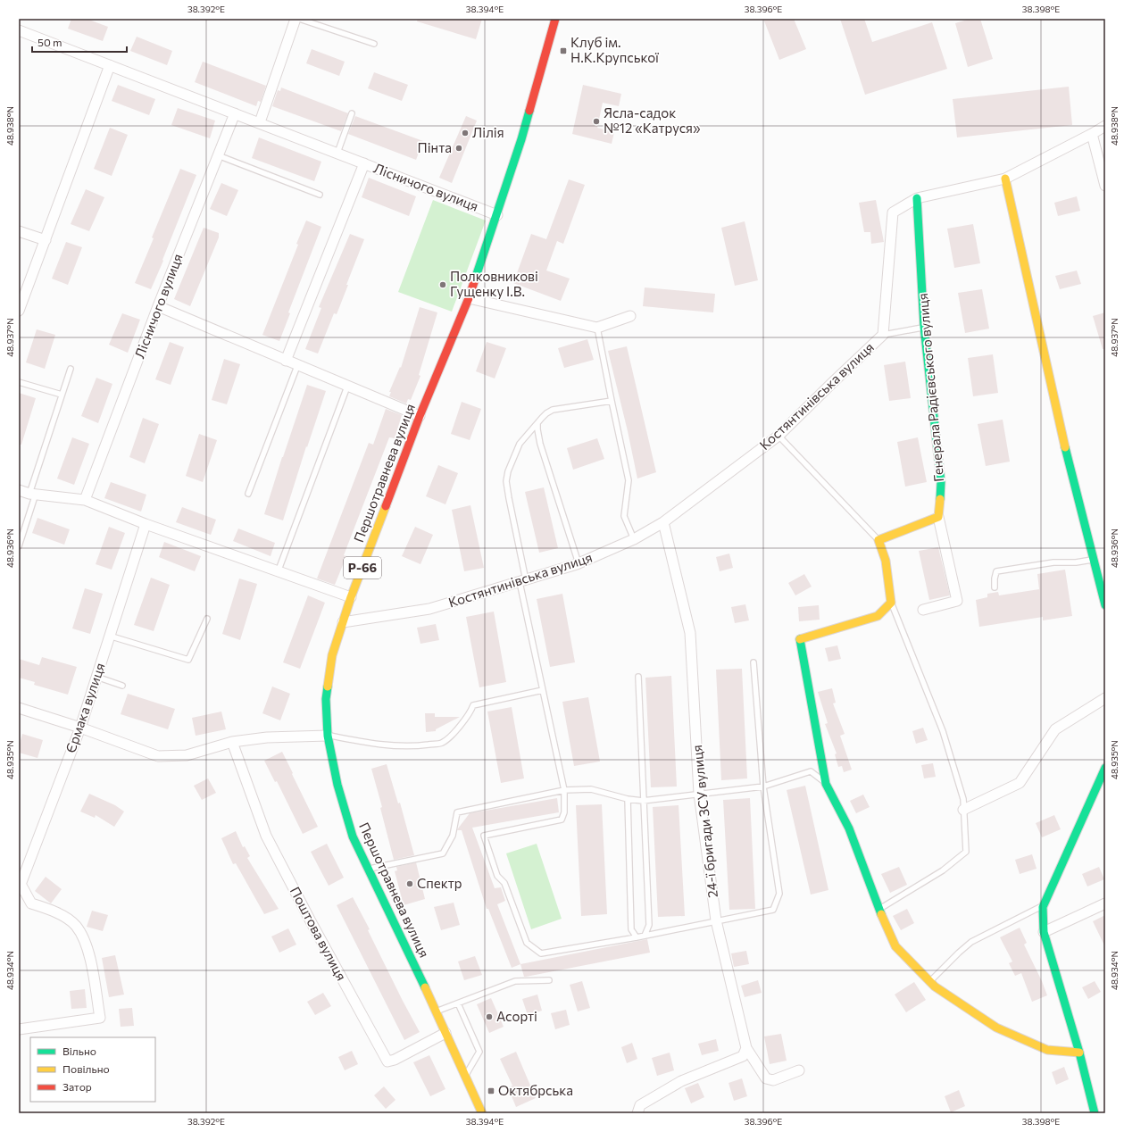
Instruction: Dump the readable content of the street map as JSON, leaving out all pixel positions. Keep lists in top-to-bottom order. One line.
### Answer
{"streets":{"street":["Лісничого вулиця","Генерала Радієвського вулиця","Костянтинівська вулиця","Першотравнева вулиця","Р-66","Єрмака вулиця","24-ї бригади ЗСУ вулиця","Поштова вулиця"]},"crossings":[["Лісничого вулиця","Першотравнева вулиця"],["Генерала Радієвського вулиця","Костянтинівська вулиця"],["Костянтинівська вулиця","Першотравнева вулиця"],["Костянтинівська вулиця","24-ї бригади ЗСУ вулиця"],["Першотравнева вулиця","Поштова вулиця"]],"places":{"transit":["Клуб ім. Н.К.Крупської","Октябрська"],"other":["Ясла-садок №12 «Катруся»","Лілія","Пінта","Полковникові Гущенку І.В.","Спектр","Асорті"]},"legend":["Вільно","Повільно","Затор"],"scale_bar":"50 m","coordinates":["38.392°E","38.394°E","38.396°E","38.398°E","48.938°N","48.937°N","48.936°N","48.935°N","48.934°N"]}
